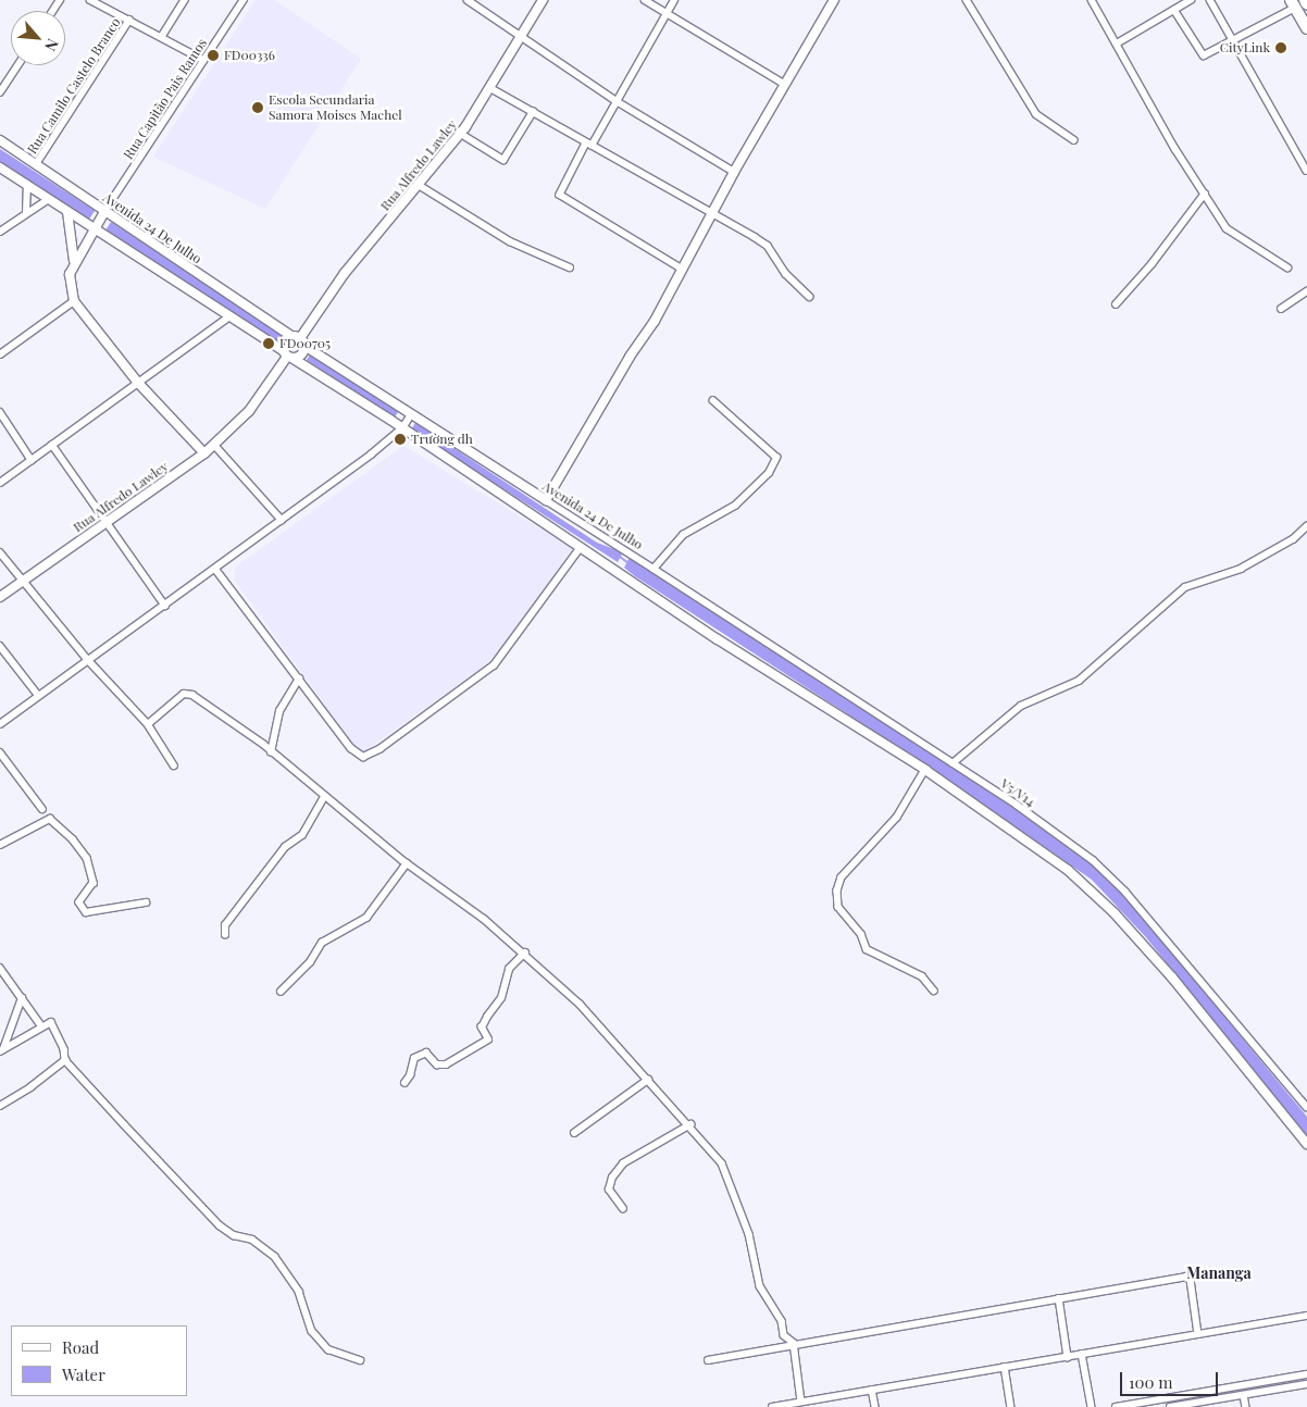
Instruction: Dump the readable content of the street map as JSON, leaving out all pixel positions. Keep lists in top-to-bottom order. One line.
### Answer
{"streets":{"street":["Rua Camilo Castelo Branco","Rua Capitão Pais Ramos","Rua Alfredo Lawley","Avenida 24 De Julho","V5/V14"]},"crossings":[["Rua Camilo Castelo Branco","Avenida 24 De Julho"],["Rua Capitão Pais Ramos","Avenida 24 De Julho"],["Rua Alfredo Lawley","Avenida 24 De Julho"],["Avenida 24 De Julho","V5/V14"]],"districts":["Mananga"],"places":["CityLink","FD00336","Escola Secundaria Samora Moises Machel","FD00705","Trường đh"],"legend":["Road","Water"],"scale_bar":"100 m","north":"bottom right"}
